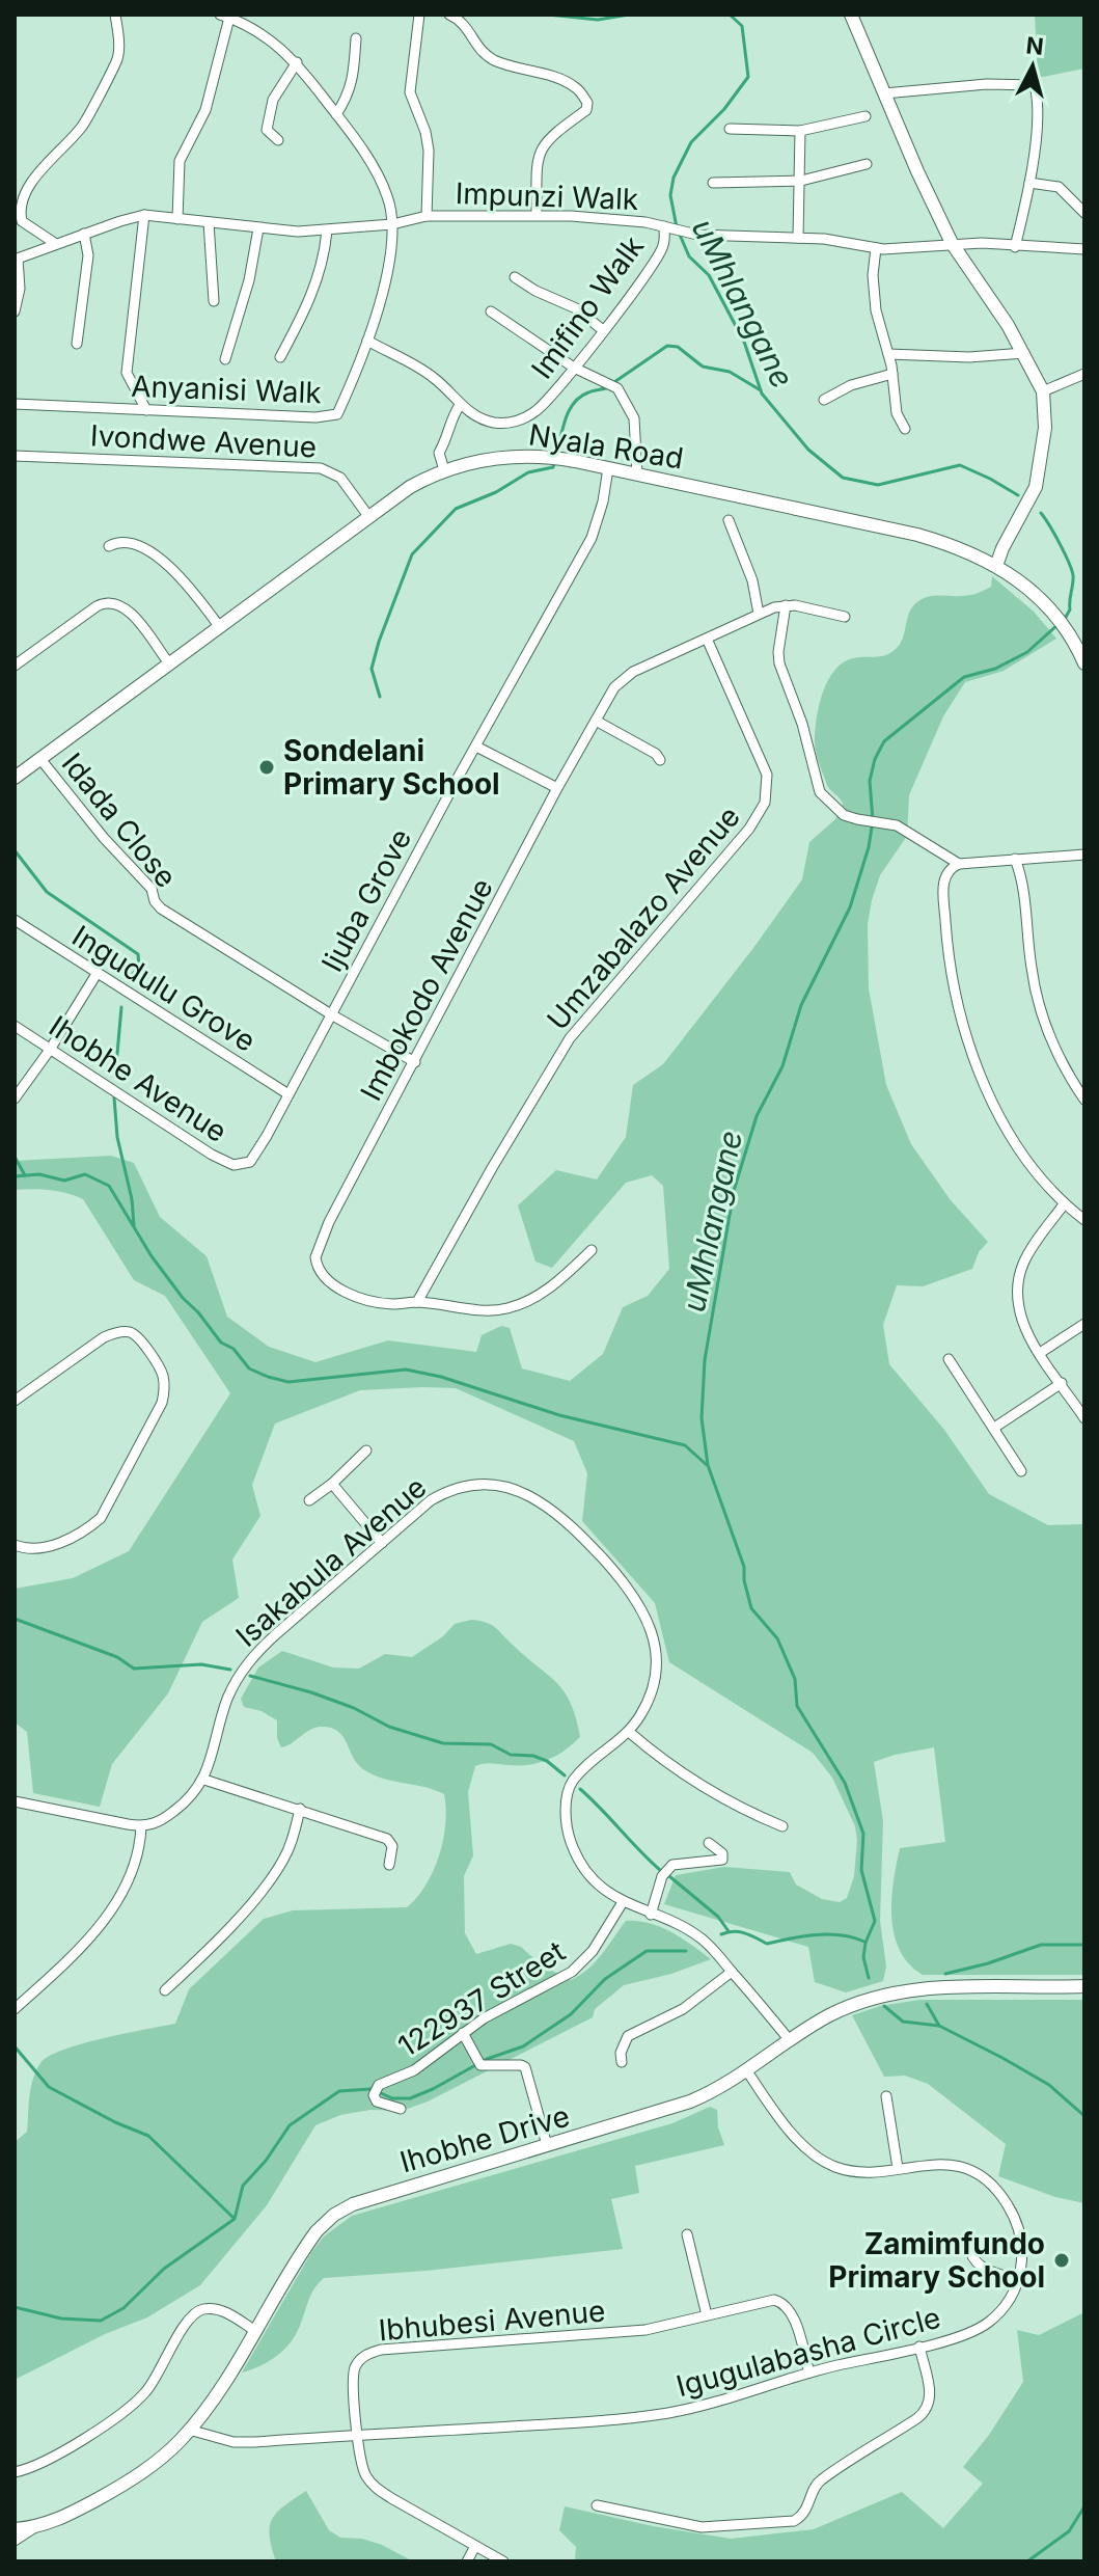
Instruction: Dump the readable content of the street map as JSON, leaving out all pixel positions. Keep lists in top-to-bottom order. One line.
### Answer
{"streets":{"street":["Impunzi Walk","Imifino Walk","Anyanisi Walk","Ivondwe Avenue","Nyala Road","Idada Close","Ijuba Grove","Umzabalazo Avenue","Ingudulu Grove","Imbokodo Avenue","Ihobhe Avenue","Isakabula Avenue","122937 Street","Ihobhe Drive","Ibhubesi Avenue","Igugulabasha Circle"]},"crossings":[["Impunzi Walk","Imifino Walk"],["Impunzi Walk","Anyanisi Walk"],["Imifino Walk","Anyanisi Walk"],["Ivondwe Avenue","Nyala Road"],["Nyala Road","Idada Close"],["Nyala Road","Ijuba Grove"],["Idada Close","Ijuba Grove"],["Idada Close","Imbokodo Avenue"],["Ijuba Grove","Ingudulu Grove"],["Ijuba Grove","Ihobhe Avenue"],["Umzabalazo Avenue","Imbokodo Avenue"],["Isakabula Avenue","122937 Street"],["Isakabula Avenue","Ihobhe Drive"],["Ihobhe Drive","Igugulabasha Circle"],["Ibhubesi Avenue","Igugulabasha Circle"]],"water":["uMhlangane"],"places":["Sondelani Primary School","Zamimfundo Primary School"],"north":"top"}
